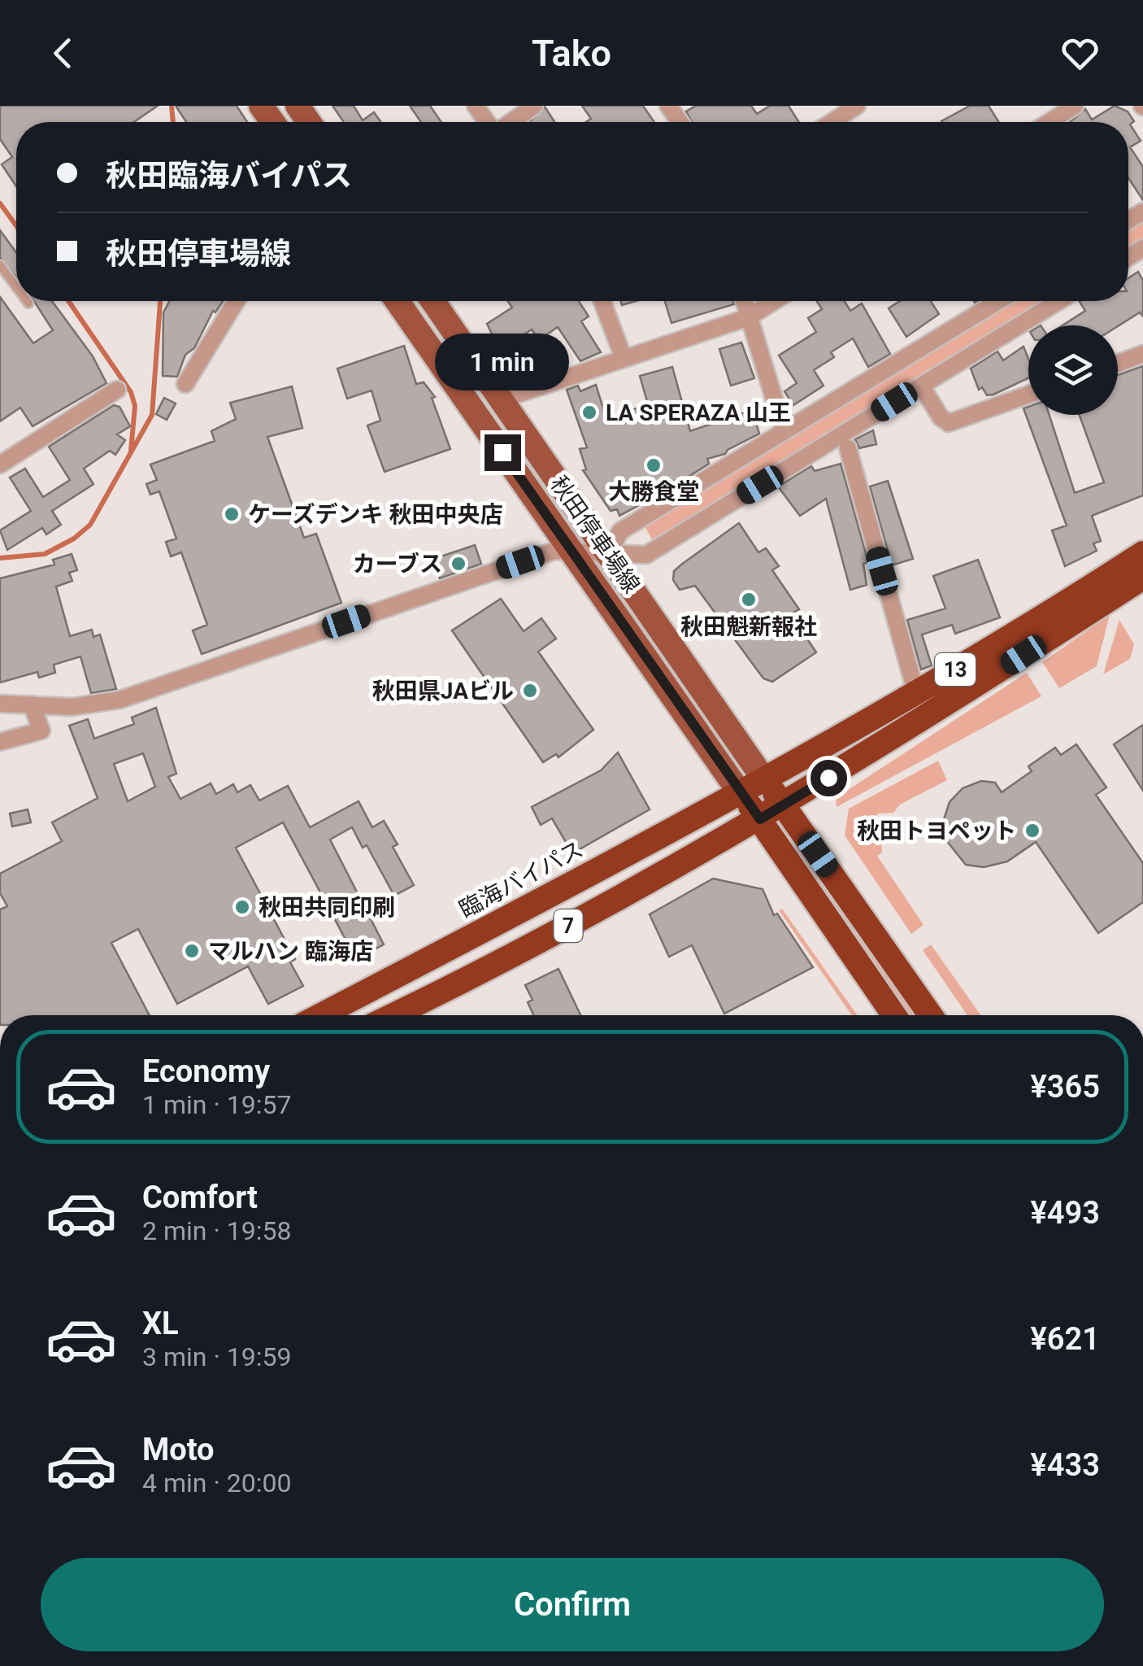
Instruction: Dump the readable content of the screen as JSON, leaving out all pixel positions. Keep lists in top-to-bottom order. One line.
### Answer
{"streets":{"highway":["13","臨海バイパス","7"],"main road":["秋田停車場線"]},"crossings":[["秋田停車場線","13"],["秋田停車場線","臨海バイパス"],["13","臨海バイパス"],["13","7"]],"places":["LA SPERAZA 山王","大勝食堂","ケーズデンキ 秋田中央店","カーブス","秋田魁新報社","秋田県JAビル","秋田トヨペット","秋田共同印刷","マルハン 臨海店"],"page":{"header":"Tako","banner":["秋田臨海バイパス","秋田停車場線"],"bubble":"1 min","list":[{"name":"Economy","note":"1 min · 19:57","value":"¥365"},{"name":"Comfort","note":"2 min · 19:58","value":"¥493"},{"name":"XL","note":"3 min · 19:59","value":"¥621"},{"name":"Moto","note":"4 min · 20:00","value":"¥433"}],"buttons":"Confirm"}}
